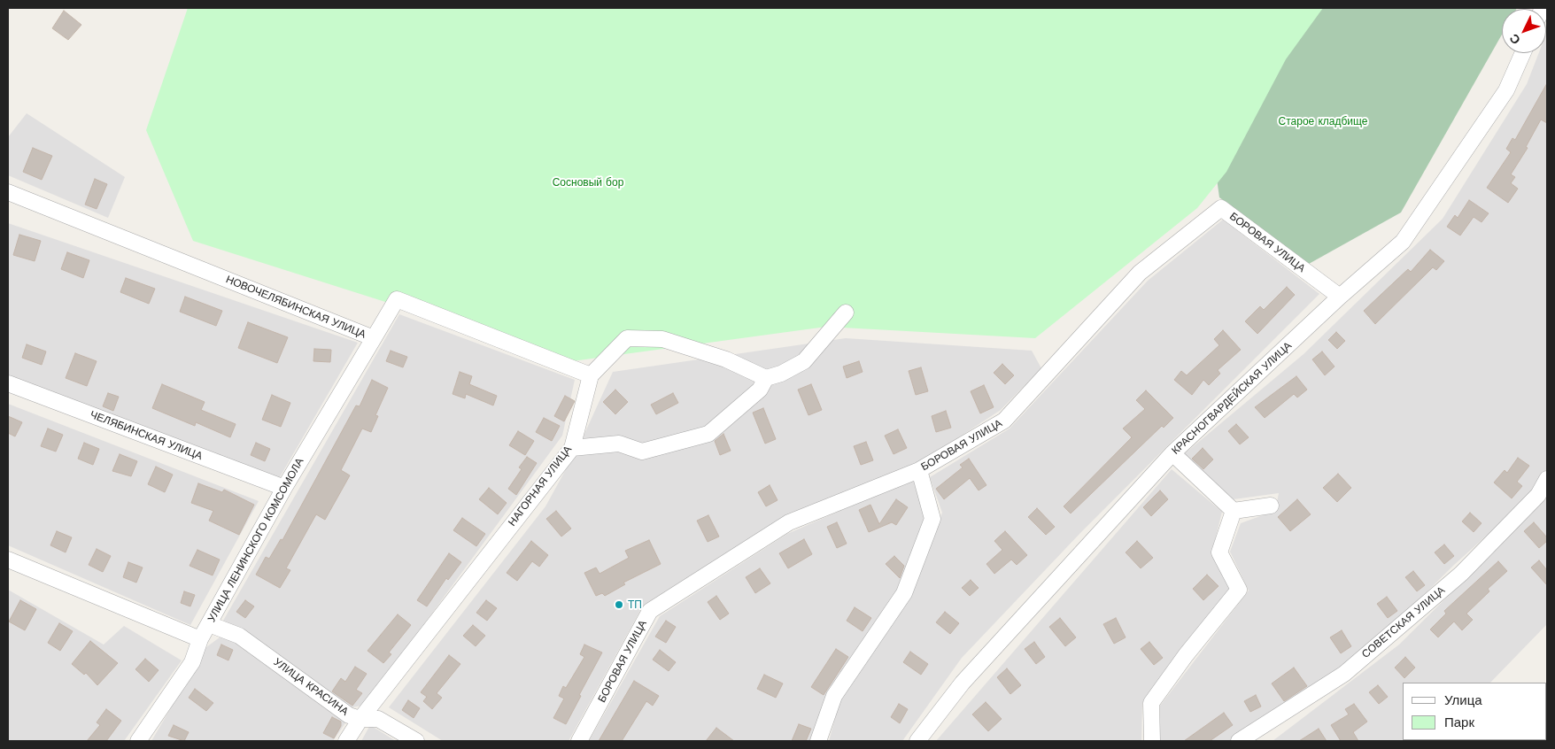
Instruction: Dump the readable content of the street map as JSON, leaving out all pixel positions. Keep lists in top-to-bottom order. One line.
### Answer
{"streets":{"street":["БОРОВАЯ УЛИЦА","НОВОЧЕЛЯБИНСКАЯ УЛИЦА","КРАСНОГВАРДЕЙСКАЯ УЛИЦА","ЧЕЛЯБИНСКАЯ УЛИЦА","НАГОРНАЯ УЛИЦА","УЛИЦА ЛЕНИНСКОГО КОМСОМОЛА","СОВЕТСКАЯ УЛИЦА","УЛИЦА КРАСИНА"]},"crossings":[["БОРОВАЯ УЛИЦА","КРАСНОГВАРДЕЙСКАЯ УЛИЦА"],["НОВОЧЕЛЯБИНСКАЯ УЛИЦА","НАГОРНАЯ УЛИЦА"],["НОВОЧЕЛЯБИНСКАЯ УЛИЦА","УЛИЦА ЛЕНИНСКОГО КОМСОМОЛА"],["ЧЕЛЯБИНСКАЯ УЛИЦА","УЛИЦА ЛЕНИНСКОГО КОМСОМОЛА"],["НАГОРНАЯ УЛИЦА","УЛИЦА КРАСИНА"],["УЛИЦА ЛЕНИНСКОГО КОМСОМОЛА","УЛИЦА КРАСИНА"]],"parks":["Старое кладбище","Сосновый бор"],"places":["ТП"],"legend":["Улица","Парк"],"north":"bottom left"}
